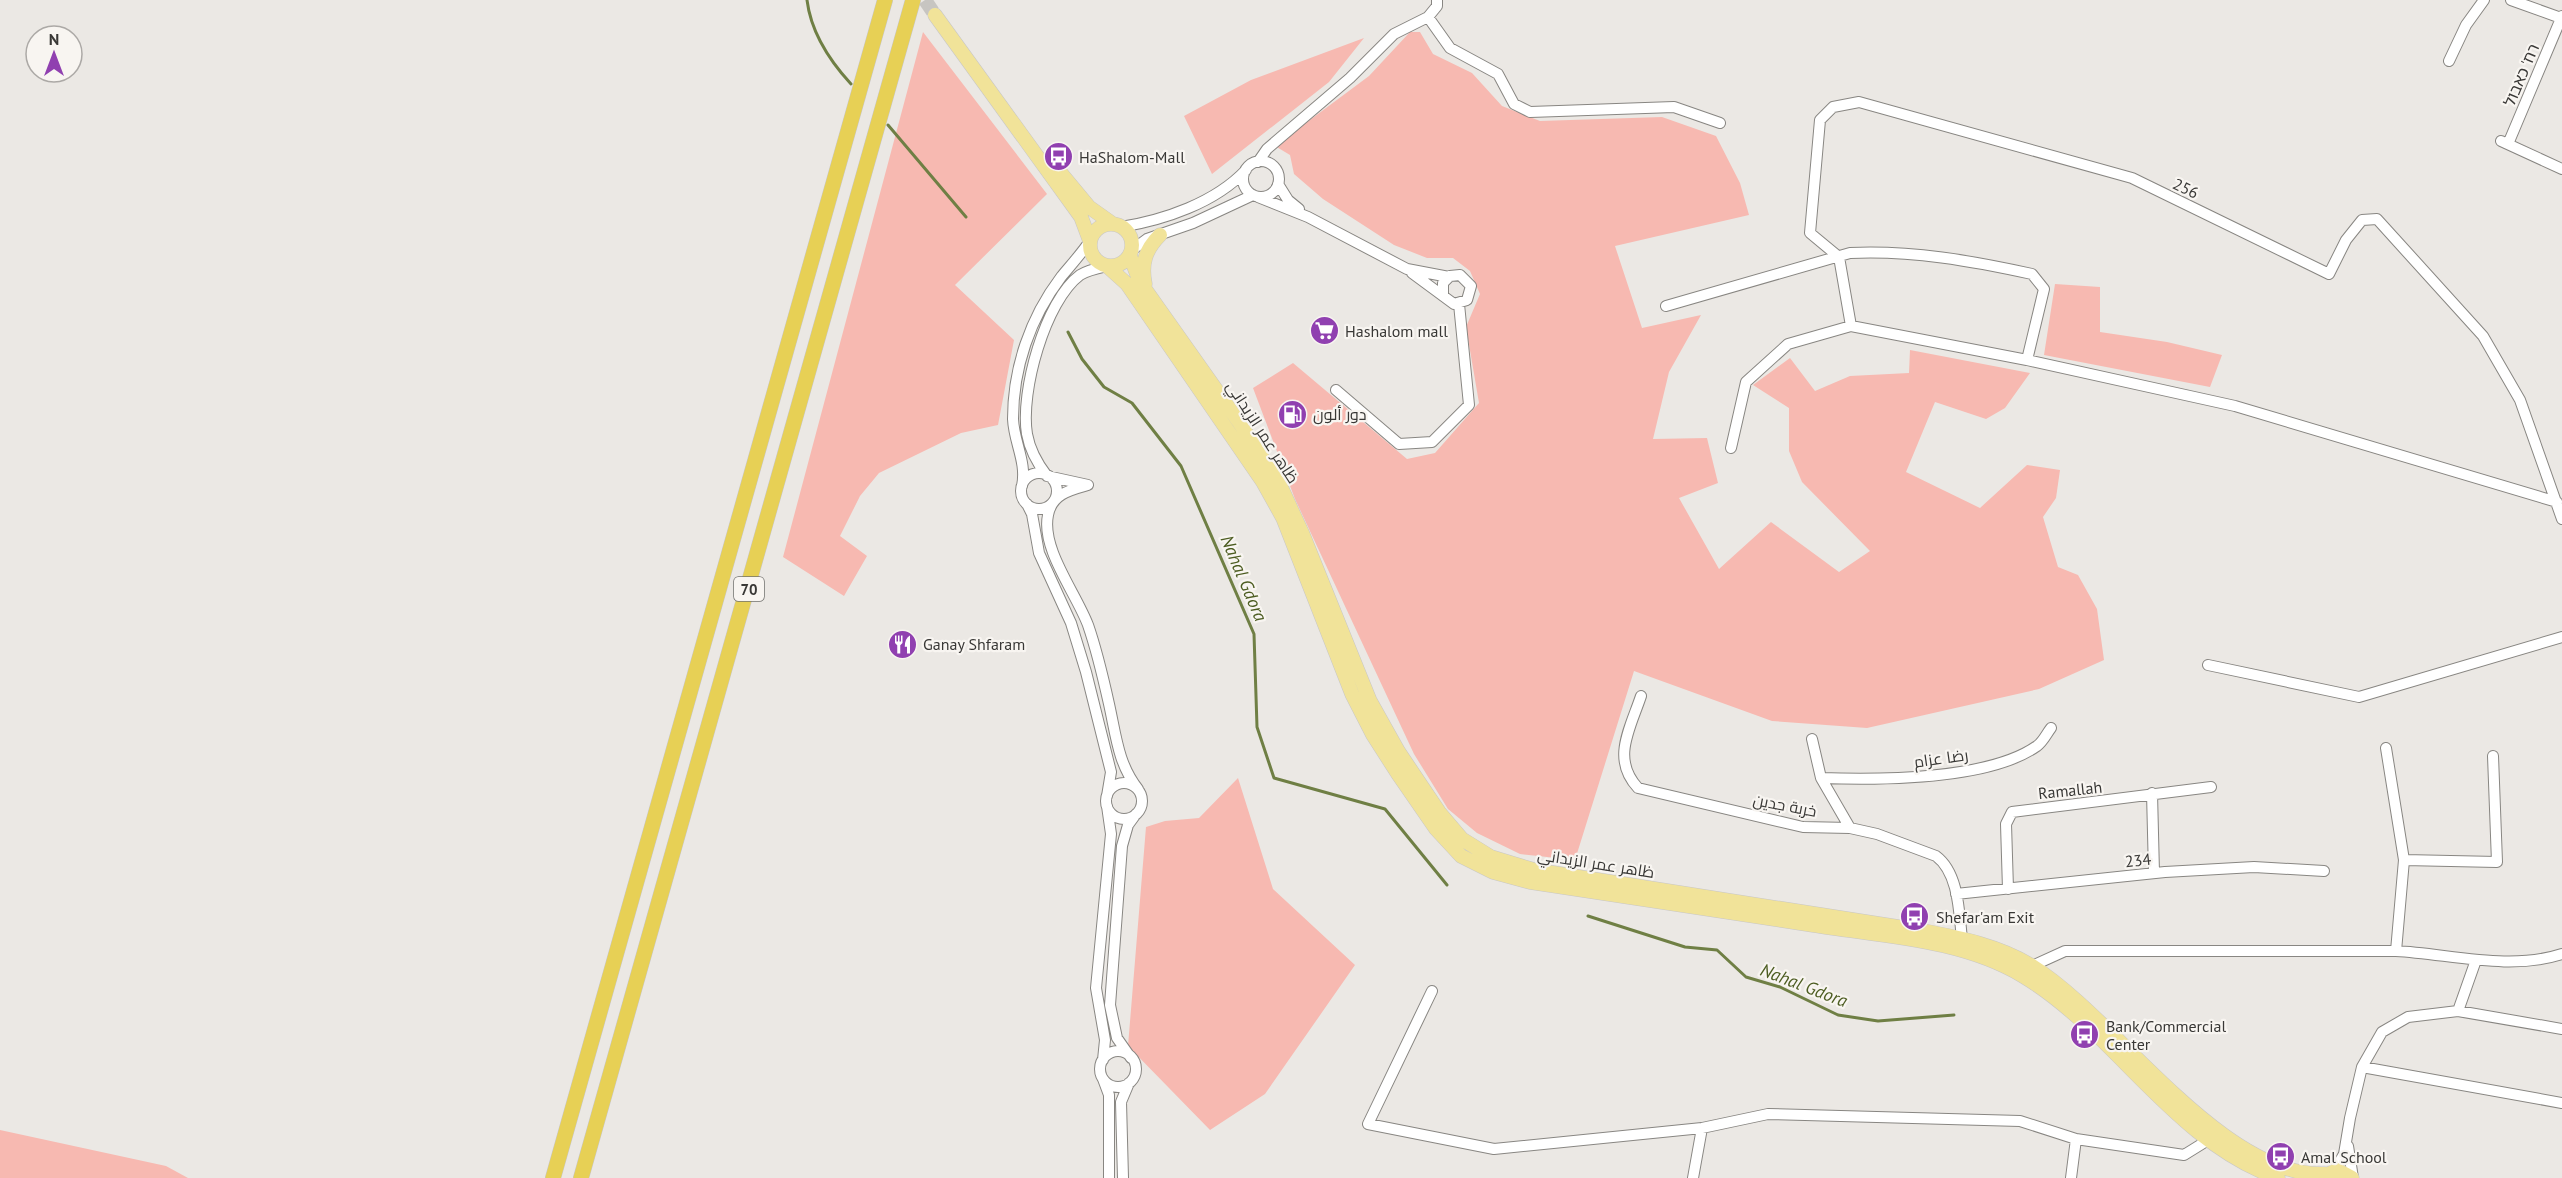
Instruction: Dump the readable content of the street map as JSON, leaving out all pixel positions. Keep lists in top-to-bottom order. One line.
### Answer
{"streets":{"highway":["70"],"main road":["ظاهر عمر الزيداني"],"street":["רח' כאבול","256","رضا عزام","Ramallah","خربة جدين","234"]},"crossings":[["ظاهر عمر الزيداني","خربة جدين"],["Ramallah","234"],["خربة جدين","234"]],"water":["Nahal Gdora"],"places":{"bus stop":["HaShalom-Mall","Shefar'am Exit","Bank/Commercial Center","Amal School"],"supermarket":["Hashalom mall"],"fuel station":["دور ألون"],"restaurant":["Ganay Shfaram"]},"north":"top"}
